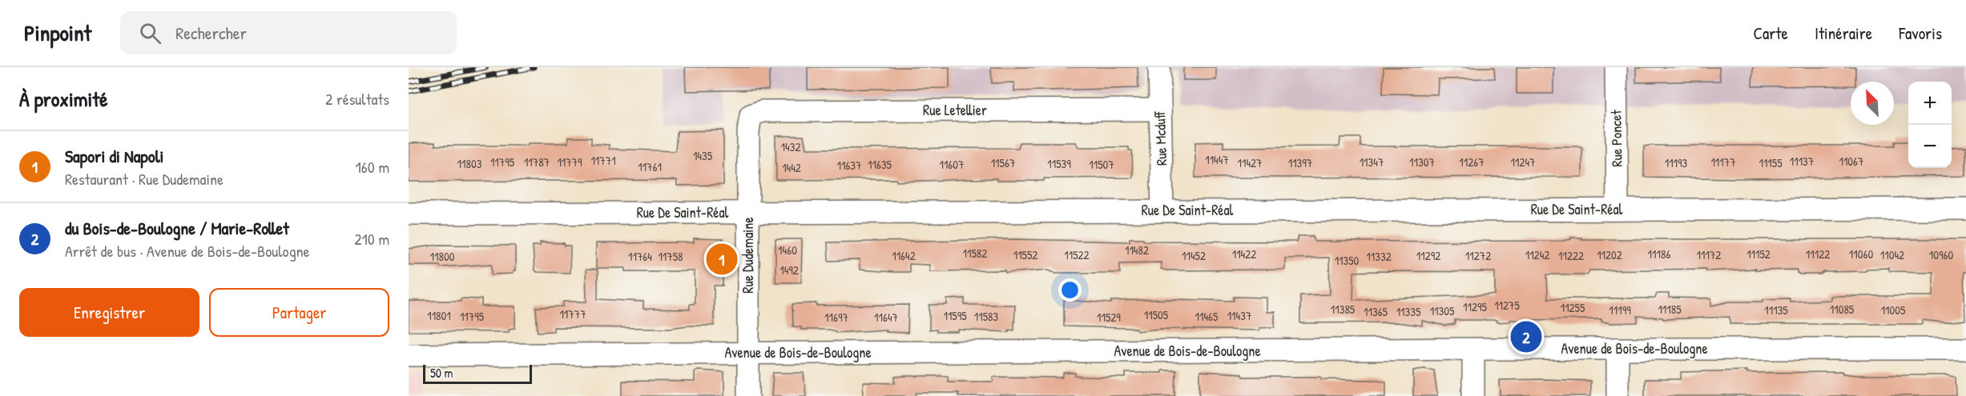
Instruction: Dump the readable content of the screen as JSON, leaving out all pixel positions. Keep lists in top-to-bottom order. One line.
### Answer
{"streets":{"street":["Rue Letellier","Rue Mcduff","Rue Poncet","Rue De Saint-Réal","Rue Dudemaine","Avenue de Bois-de-Boulogne"]},"crossings":[["Rue Letellier","Rue Mcduff"],["Rue Letellier","Rue Dudemaine"],["Rue Mcduff","Rue De Saint-Réal"],["Rue Poncet","Rue De Saint-Réal"],["Rue De Saint-Réal","Rue Dudemaine"],["Rue Dudemaine","Avenue de Bois-de-Boulogne"]],"house_numbers":["1432","1435","11447","11771","11137","11067","11795","11787","11779","11347","11307","11267","11247","11177","11567","11427","11397","11193","11155","11803","11539","11635","11607","11507","11637","11761","1442","1460","11482","11582","11422","11186","11152","11122","11060","11552","11522","11242","11202","11172","11042","10960","11642","11452","11292","11272","11222","11800","11764","11758","11332","11350","1492","11275","11295","11255","11385","11185","11085","11199","11135","11005","11305","11365","11335","11777","11505","11801","11595","11437","11795","11583","11465","11697","11647","11529"],"scale_bar":"50 m","north":"top left","page":{"header":"Pinpoint","search":"Rechercher","nav":["Carte","Itinéraire","Favoris"],"heading":["À proximité","2 résultats"],"map_buttons":["+","−"],"list":[{"mark":"1","name":"Sapori di Napoli","note":"Restaurant · Rue Dudemaine","value":"160 m"},{"mark":"2","name":"du Bois-de-Boulogne / Marie-Rollet","note":"Arrêt de bus · Avenue de Bois-de-Boulogne","value":"210 m"}],"pins":["1","2"],"buttons":["Enregistrer","Partager"],"scale":"50 m"}}
